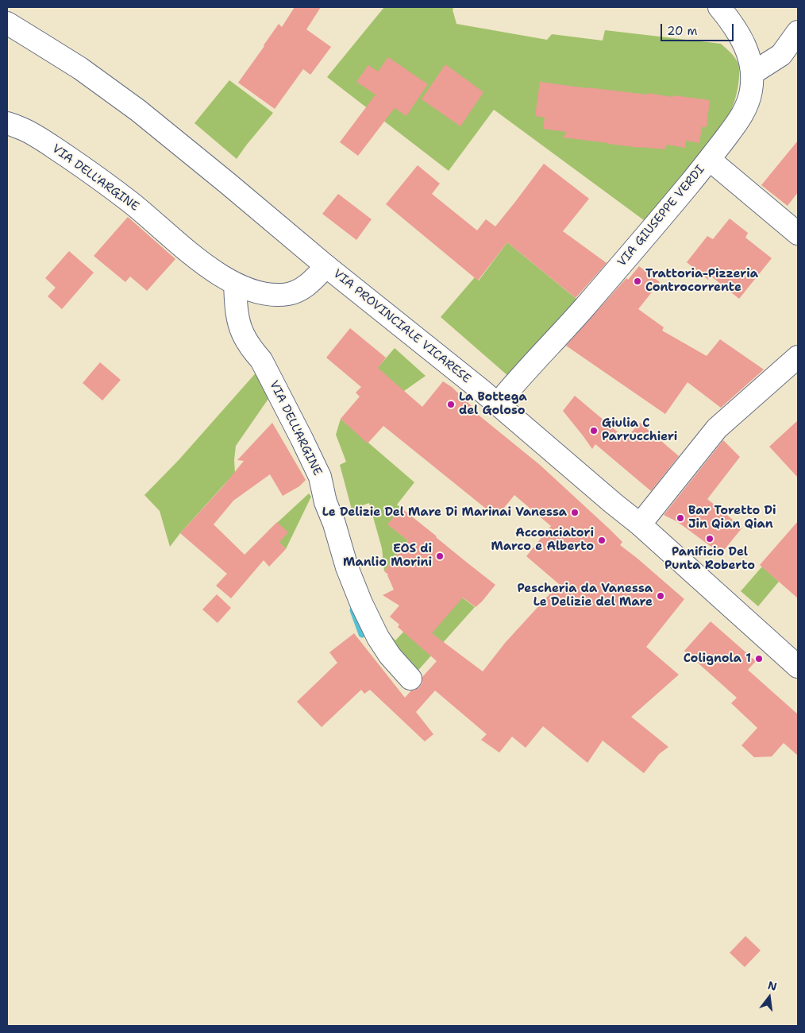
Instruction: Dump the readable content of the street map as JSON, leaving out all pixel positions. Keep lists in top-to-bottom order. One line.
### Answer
{"streets":{"street":["VIA DELL'ARGINE","VIA GIUSEPPE VERDI","VIA PROVINCIALE VICARESE"]},"crossings":[["VIA DELL'ARGINE","VIA PROVINCIALE VICARESE"],["VIA GIUSEPPE VERDI","VIA PROVINCIALE VICARESE"]],"places":["Trattoria-Pizzeria Controcorrente","La Bottega del Goloso","Giulia C Parrucchieri","Le Delizie Del Mare Di Marinai Vanessa","Bar Toretto Di Jin Qian Qian","Panificio Del Punta Roberto","Acconciatori Marco e Alberto","EOS di Manlio Morini","Pescheria da Vanessa Le Delizie del Mare","Colignola 1"],"scale_bar":"20 m","north":"top"}
